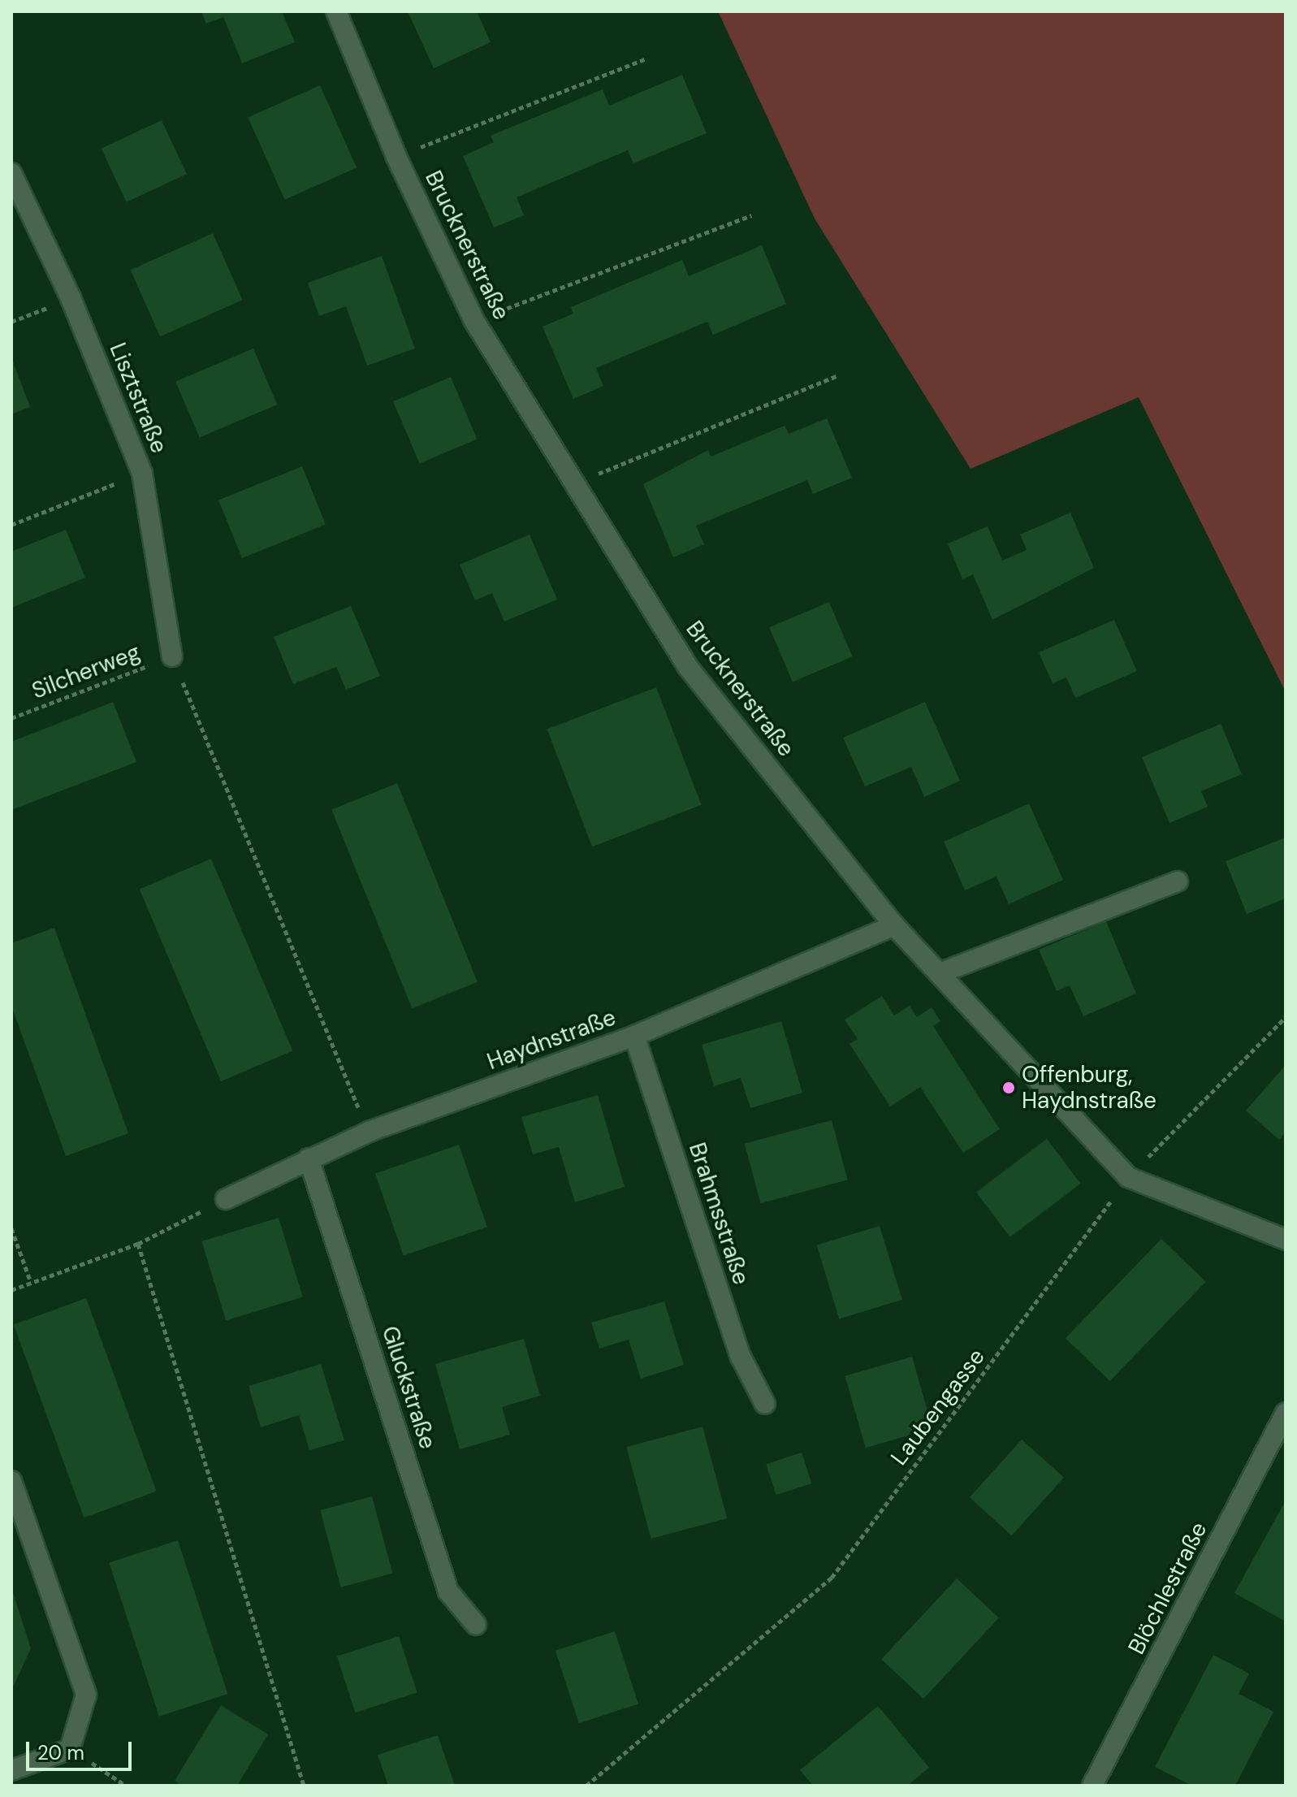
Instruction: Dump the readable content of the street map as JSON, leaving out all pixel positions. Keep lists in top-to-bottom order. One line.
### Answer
{"streets":{"street":["Brucknerstraße","Lisztstraße","Haydnstraße","Brahmsstraße","Gluckstraße","Blöchlestraße"],"path":["Silcherweg","Laubengasse"]},"crossings":[["Brucknerstraße","Haydnstraße"],["Brucknerstraße","Laubengasse"],["Lisztstraße","Silcherweg"],["Haydnstraße","Brahmsstraße"],["Haydnstraße","Gluckstraße"]],"places":["Offenburg, Haydnstraße"],"scale_bar":"20 m"}
